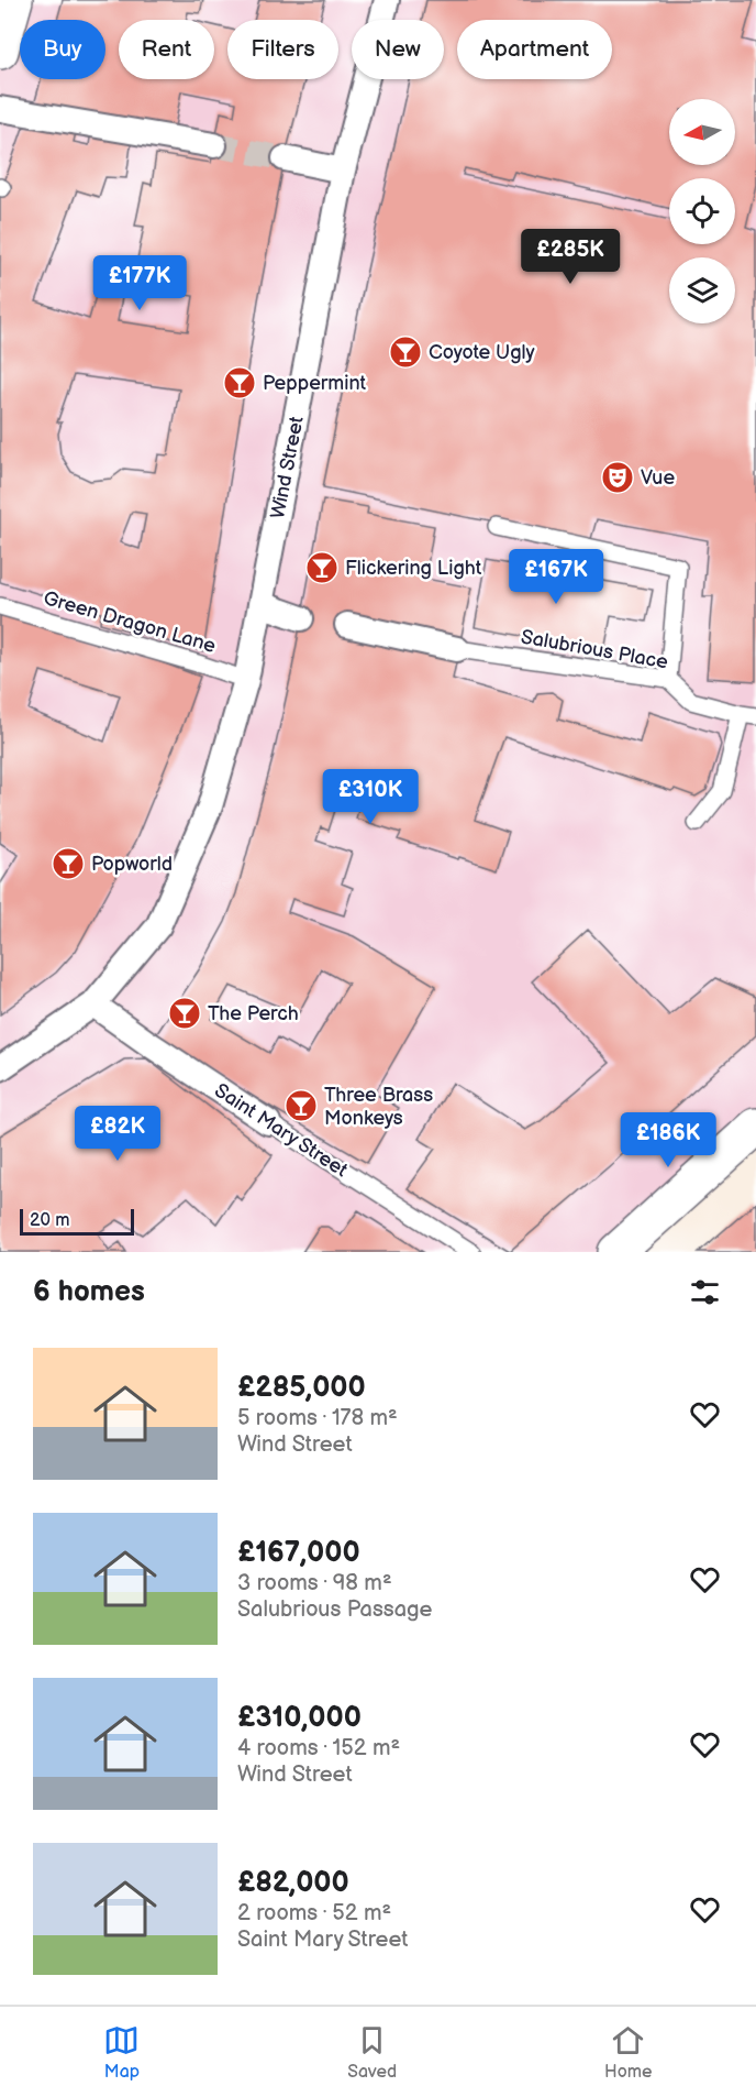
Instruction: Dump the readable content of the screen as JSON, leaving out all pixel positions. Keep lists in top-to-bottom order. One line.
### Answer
{"streets":{"street":["Wind Street","Saint Mary Street"],"lane":["Green Dragon Lane","Salubrious Place"]},"crossings":[["Wind Street","Green Dragon Lane"],["Wind Street","Saint Mary Street"]],"places":{"bar":["Coyote Ugly","Peppermint","Flickering Light","Popworld","The Perch","Three Brass Monkeys"],"theatre":["Vue"]},"scale_bar":"20 m","north":"left","page":{"chip":["Buy","Rent","Filters","New","Apartment"],"price":["£285K","£177K","£167K","£310K","£82K","£186K"],"scale":"20 m","heading":"6 homes","list":[{"name":"£285,000","note":"5 rooms · 178 m² · Wind Street"},{"name":"£167,000","note":"3 rooms · 98 m² · Salubrious Passage"},{"name":"£310,000","note":"4 rooms · 152 m² · Wind Street"},{"name":"£82,000","note":"2 rooms · 52 m² · Saint Mary Street"}],"tabs":["Map","Saved","Home"]}}
